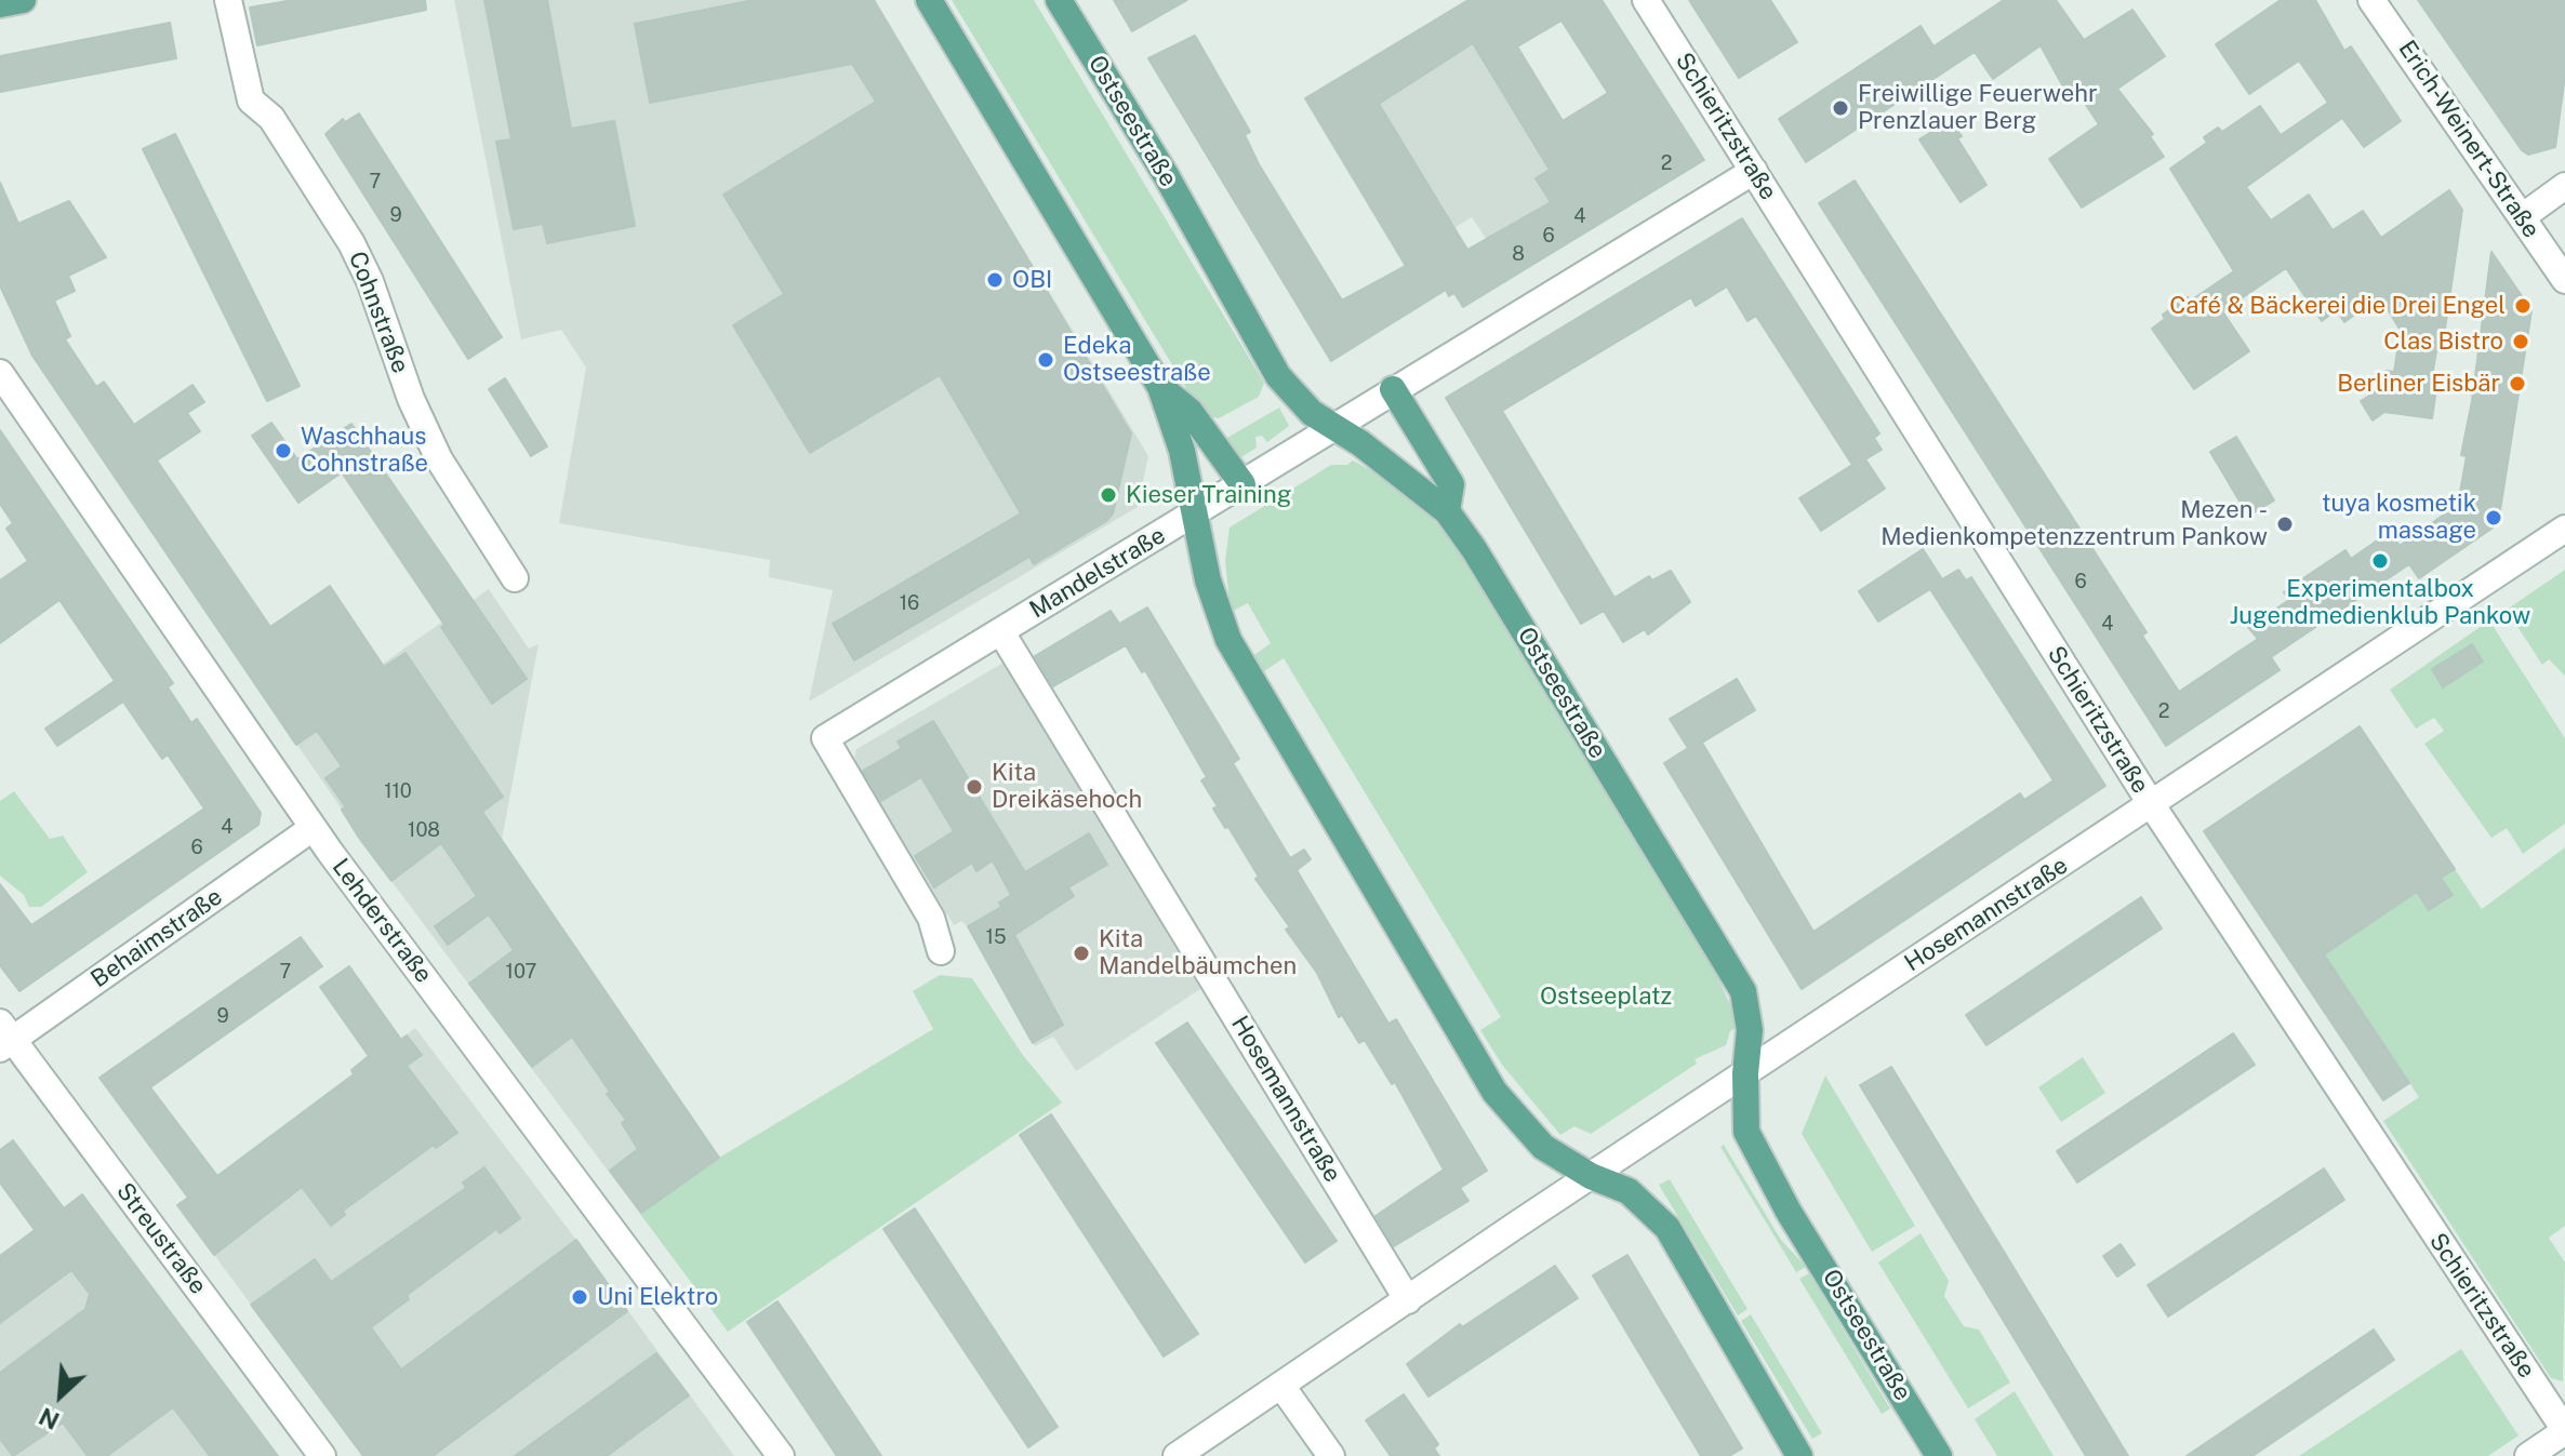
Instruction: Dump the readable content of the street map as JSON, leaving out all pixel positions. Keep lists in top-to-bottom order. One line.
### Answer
{"streets":{"main road":["Ostseestraße"],"street":["Schieritzstraße","Erich-Weinert-Straße","Cohnstraße","Mandelstraße","Hosemannstraße","Lehderstraße","Behaimstraße","Streustraße"]},"crossings":[["Ostseestraße","Mandelstraße"],["Ostseestraße","Hosemannstraße"],["Schieritzstraße","Mandelstraße"],["Schieritzstraße","Hosemannstraße"],["Mandelstraße","Hosemannstraße"],["Lehderstraße","Behaimstraße"],["Behaimstraße","Streustraße"]],"parks":["Ostseeplatz"],"places":["Freiwillige Feuerwehr Prenzlauer Berg","OBI","Café & Bäckerei die Drei Engel","Clas Bistro","Edeka Ostseestraße","Berliner Eisbär","Waschhaus Cohnstraße","Kieser Training","tuya kosmetik massage","Mezen - Medienkompetenzzentrum Pankow","Experimentalbox Jugendmedienklub Pankow","Kita Dreikäsehoch","Kita Mandelbäumchen","Uni Elektro"],"house_numbers":["2","7","9","4","6","8","6","16","4","2","110","4","108","6","15","7","107","9"],"north":"bottom left"}
